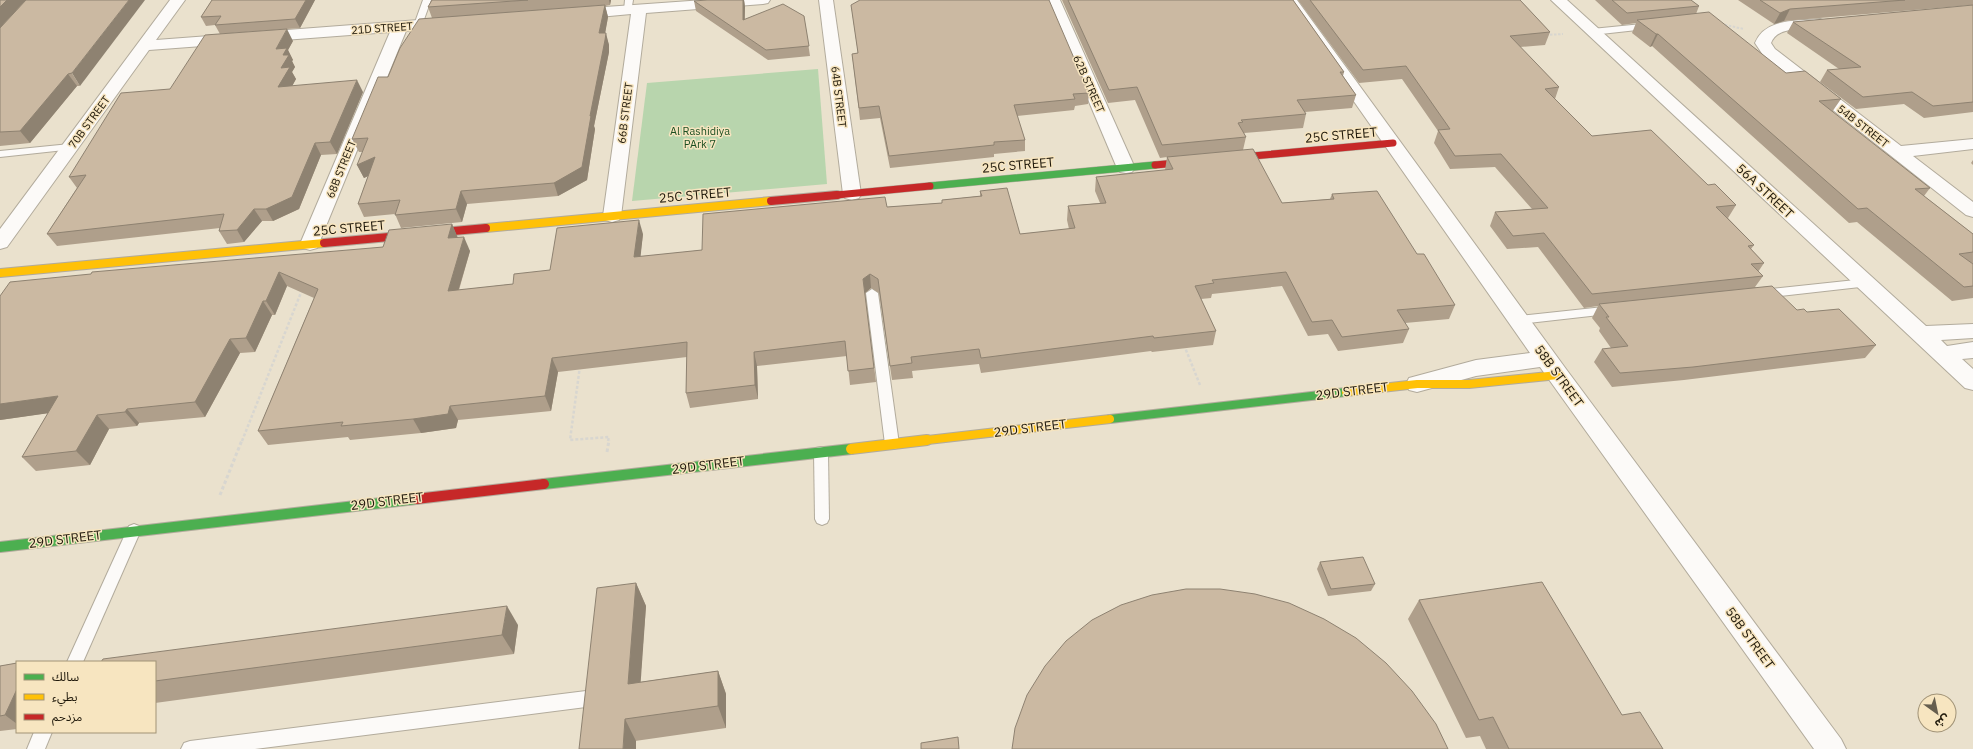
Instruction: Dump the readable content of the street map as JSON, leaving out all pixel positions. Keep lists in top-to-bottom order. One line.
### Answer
{"streets":{"street":["21D STREET","62B STREET","64B STREET","66B STREET","70B STREET","54B STREET","25C STREET","68B STREET","56A STREET","58B STREET","29D STREET"]},"crossings":[["21D STREET","70B STREET"],["21D STREET","68B STREET"],["62B STREET","25C STREET"],["64B STREET","25C STREET"],["66B STREET","25C STREET"],["25C STREET","68B STREET"],["25C STREET","58B STREET"],["58B STREET","29D STREET"]],"parks":["Al Rashidiya PArk 7"],"legend":["سالك","بطيء","مزدحم"],"north":"bottom right"}
